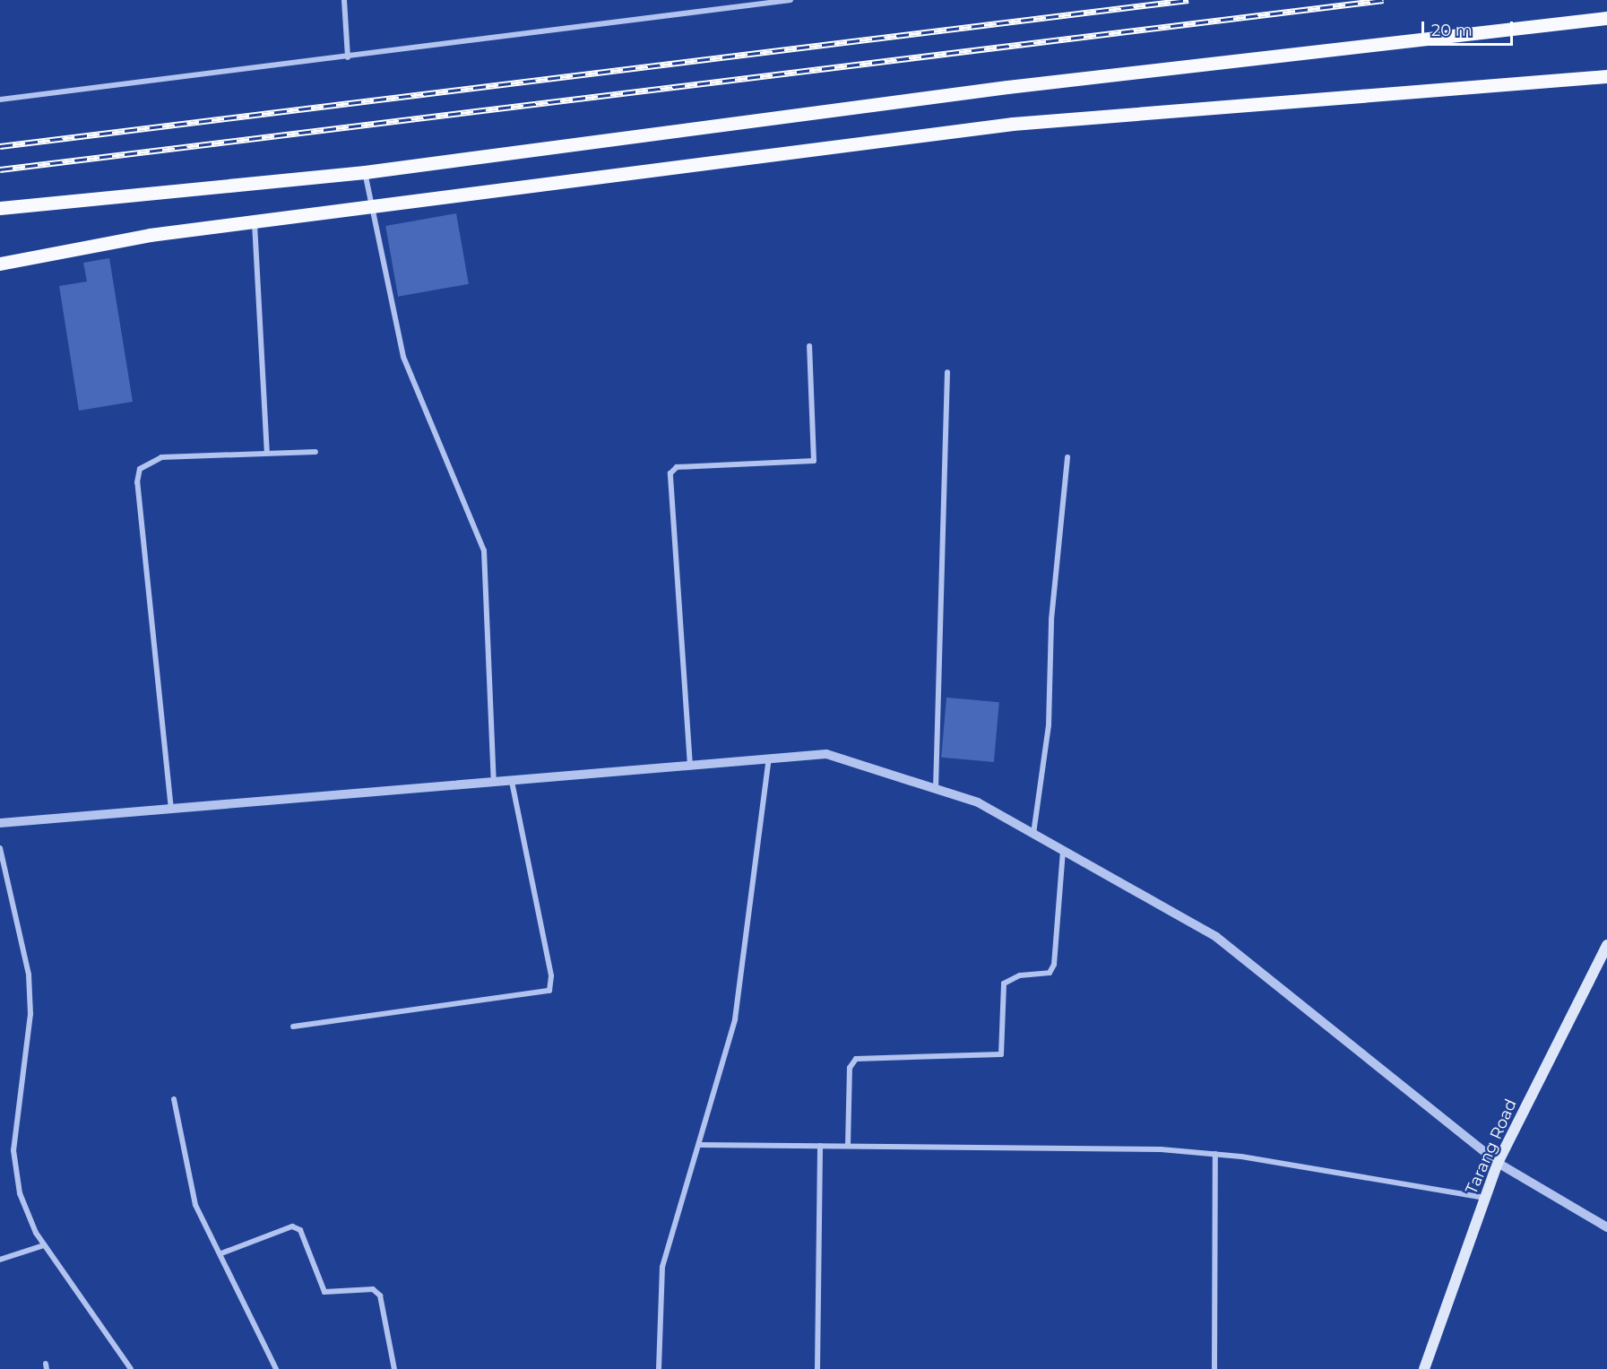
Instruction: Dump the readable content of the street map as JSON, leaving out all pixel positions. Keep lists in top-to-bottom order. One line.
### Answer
{"streets":{"main road":["Tarang Road"]},"scale_bar":"20 m"}
